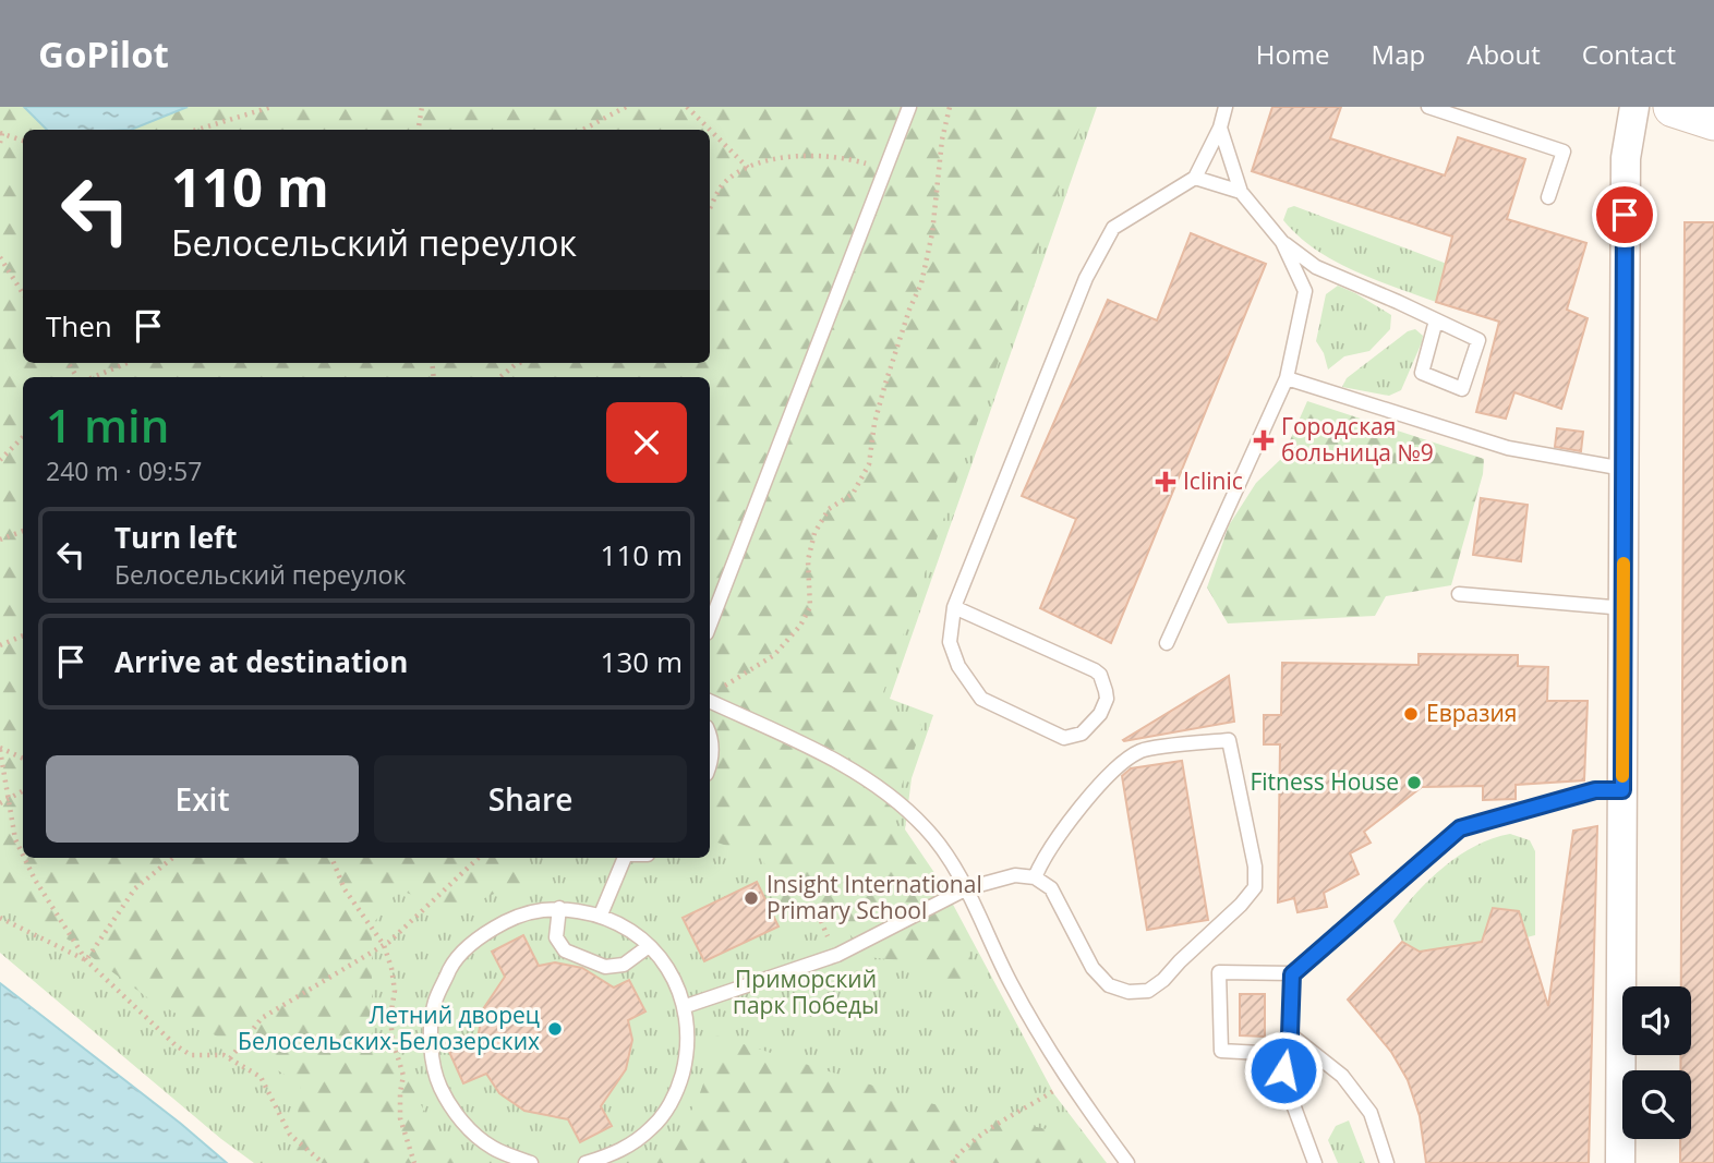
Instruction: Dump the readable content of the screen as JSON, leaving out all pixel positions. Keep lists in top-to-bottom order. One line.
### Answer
{"parks":["Приморский парк Победы"],"places":{"health":["Городская больница №9","Iclinic"],"other":["Евразия","Fitness House","Insight International Primary School","Летний дворец Белосельских-Белозерских"]},"page":{"header":"GoPilot","nav":["Home","Map","About","Contact"],"turn":["110 m","Белосельский переулок"],"then":"Then","heading":["1 min","240 m · 09:57"],"list":[{"name":"Turn left","note":"Белосельский переулок","value":"110 m"},{"name":"Arrive at destination","value":"130 m"}],"buttons":["Exit","Share"]}}
